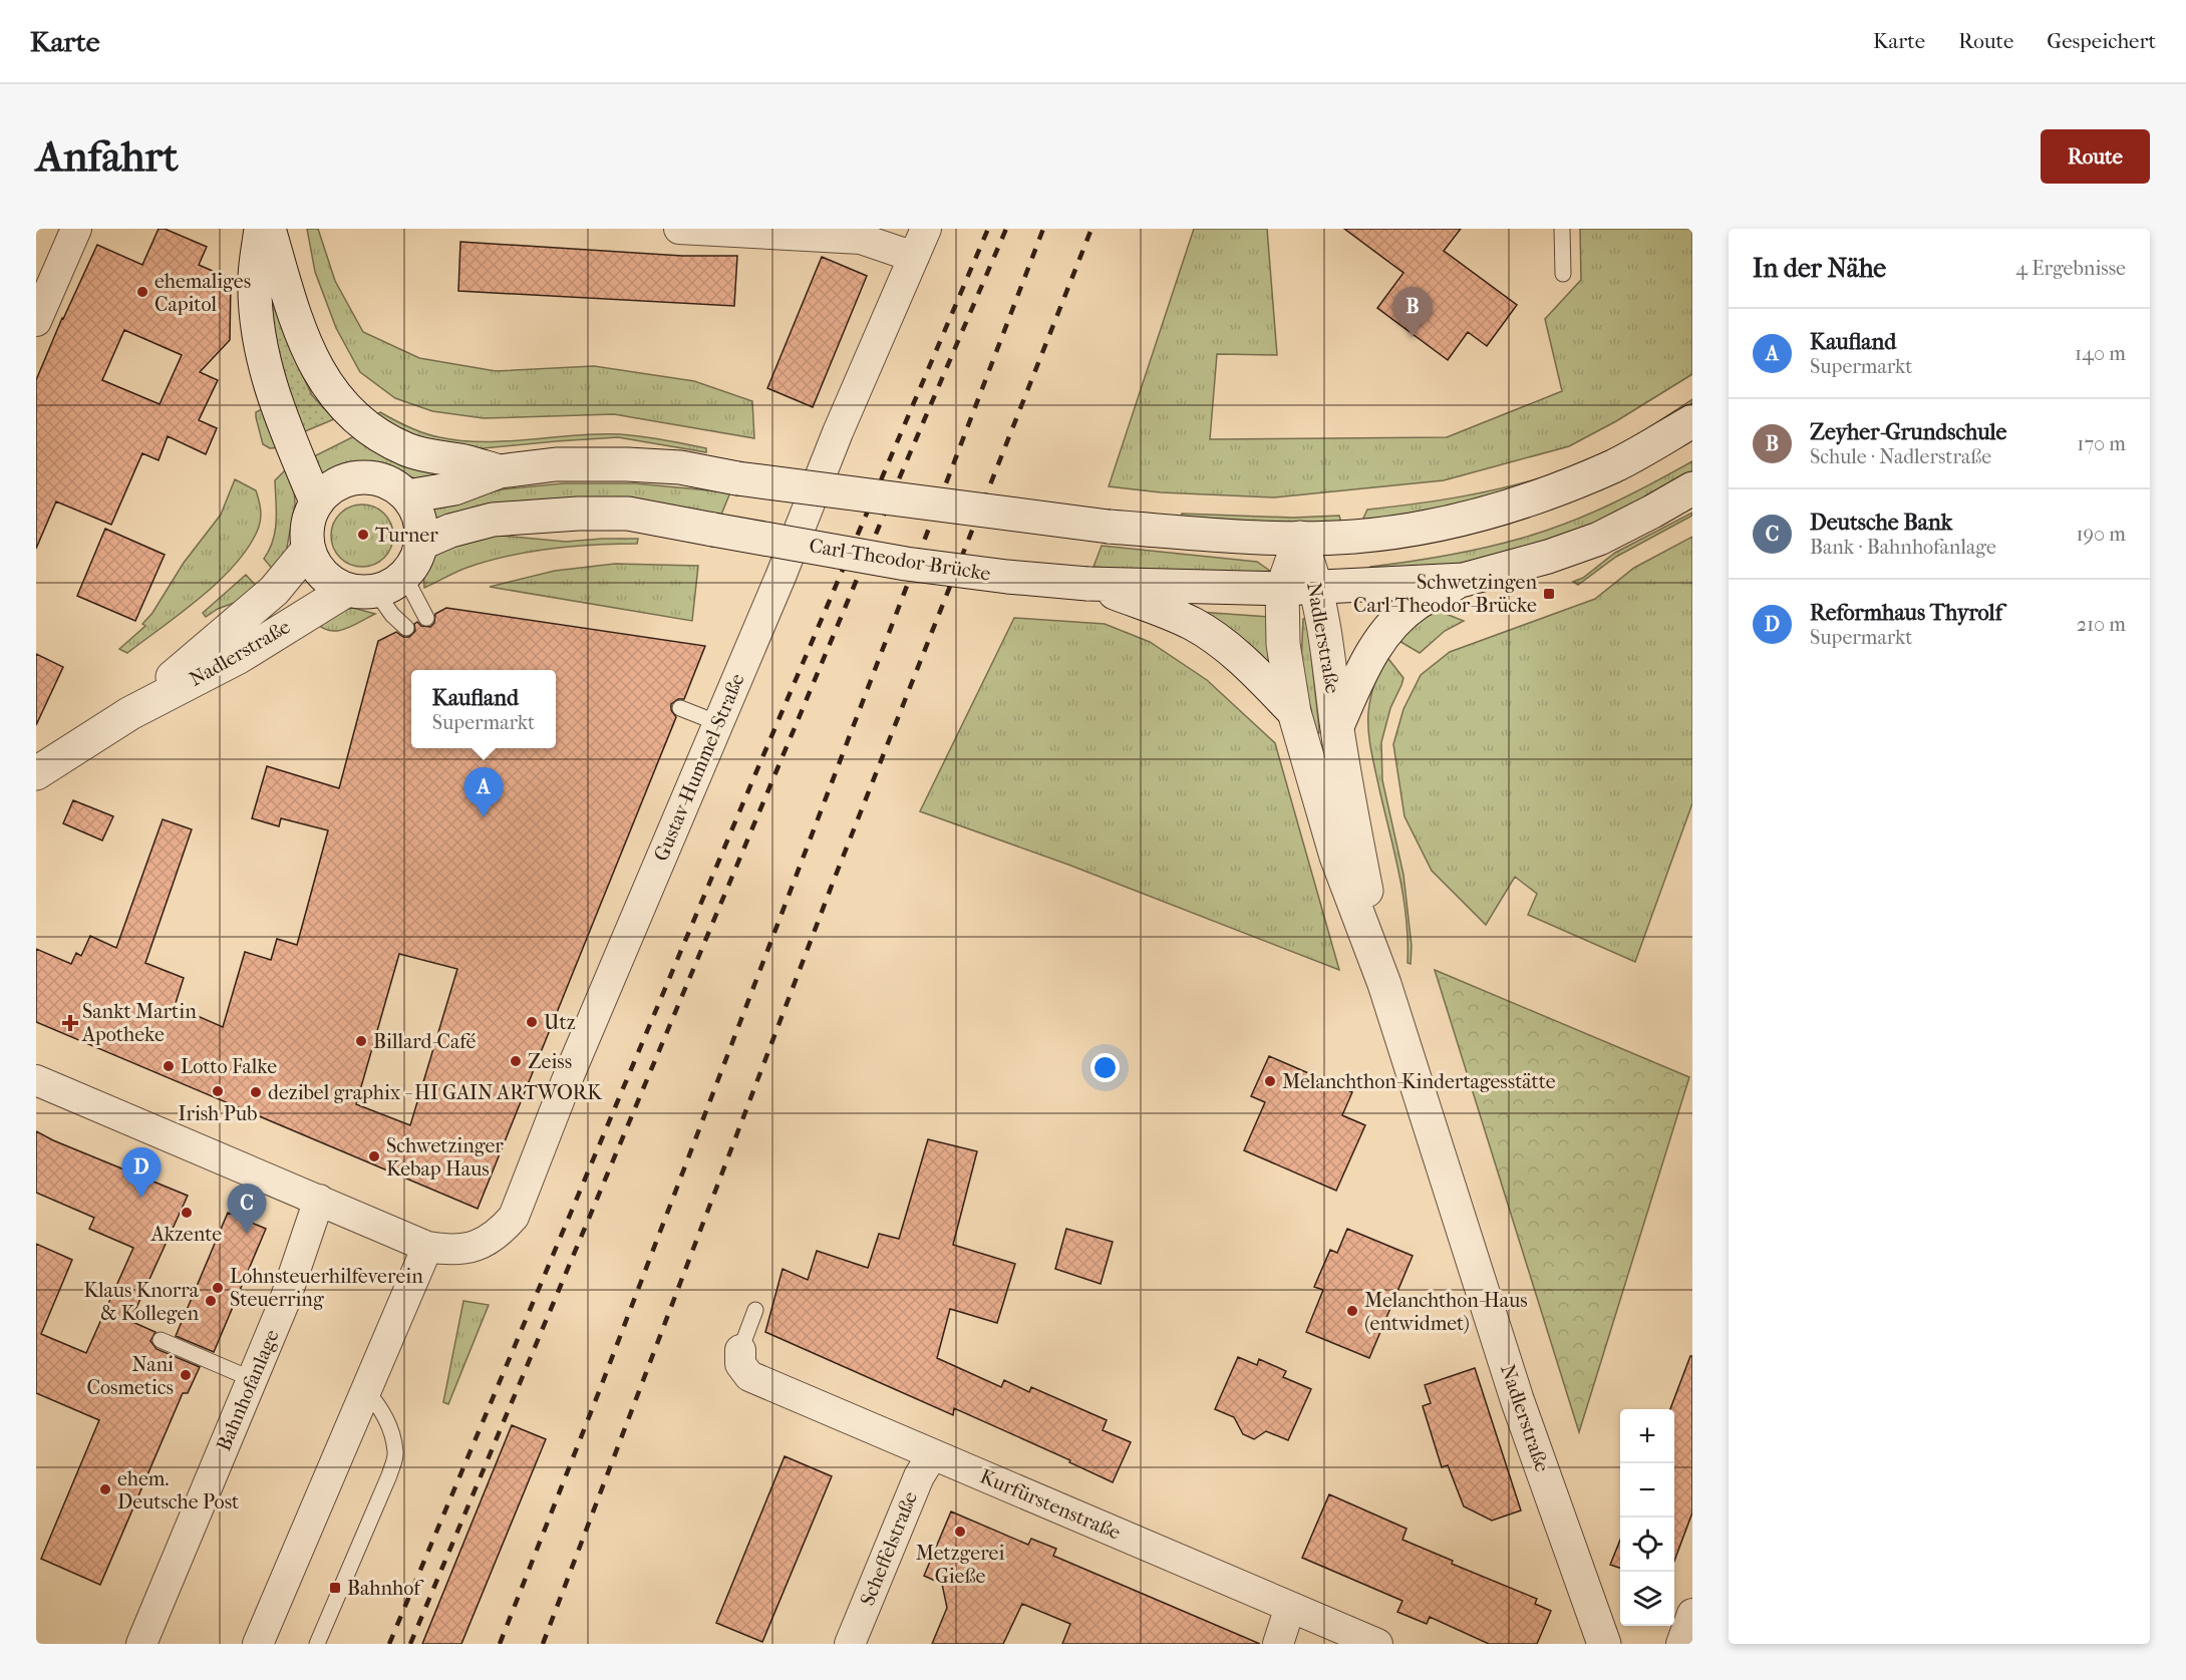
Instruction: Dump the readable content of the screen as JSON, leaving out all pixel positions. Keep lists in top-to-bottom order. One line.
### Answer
{"streets":{"main road":["Carl-Theodor-Brücke","Nadlerstraße"],"street":["Gustav-Hummel-Straße","Bahnhofanlage","Kurfürstenstraße","Scheffelstraße"]},"crossings":[["Carl-Theodor-Brücke","Nadlerstraße"],["Gustav-Hummel-Straße","Bahnhofanlage"],["Kurfürstenstraße","Scheffelstraße"]],"places":{"other":["ehemaliges Capitol","Turner","Utz","Billard-Café","Zeiss","Lotto Falke","Melanchthon-Kindertagesstätte","Irish Pub","dezibel graphix - HI GAIN ARTWORK","Schwetzinger Kebap Haus","Akzente","Lohnsteuerhilfeverein Steuerring","Klaus Knorra & Kollegen","Melanchthon-Haus (entwidmet)","Nani Cosmetics","ehem. Deutsche Post","Metzgerei Gieße"],"transit":["Schwetzingen Carl-Theodor-Brücke","Bahnhof"],"health":["Sankt Martin Apotheke"]},"page":{"header":"Karte","nav":["Karte","Route","Gespeichert"],"buttons":"Route","title":"Anfahrt","heading":["In der Nähe","4 Ergebnisse"],"pins":["B","A","D","C"],"list":[{"mark":"A","name":"Kaufland","note":"Supermarkt","value":"140 m"},{"mark":"B","name":"Zeyher-Grundschule","note":"Schule · Nadlerstraße","value":"170 m"},{"mark":"C","name":"Deutsche Bank","note":"Bank · Bahnhofanlage","value":"190 m"},{"mark":"D","name":"Reformhaus Thyrolf","note":"Supermarkt","value":"210 m"}],"popup":["Kaufland","Supermarkt"],"map_buttons":["+","−"]}}
